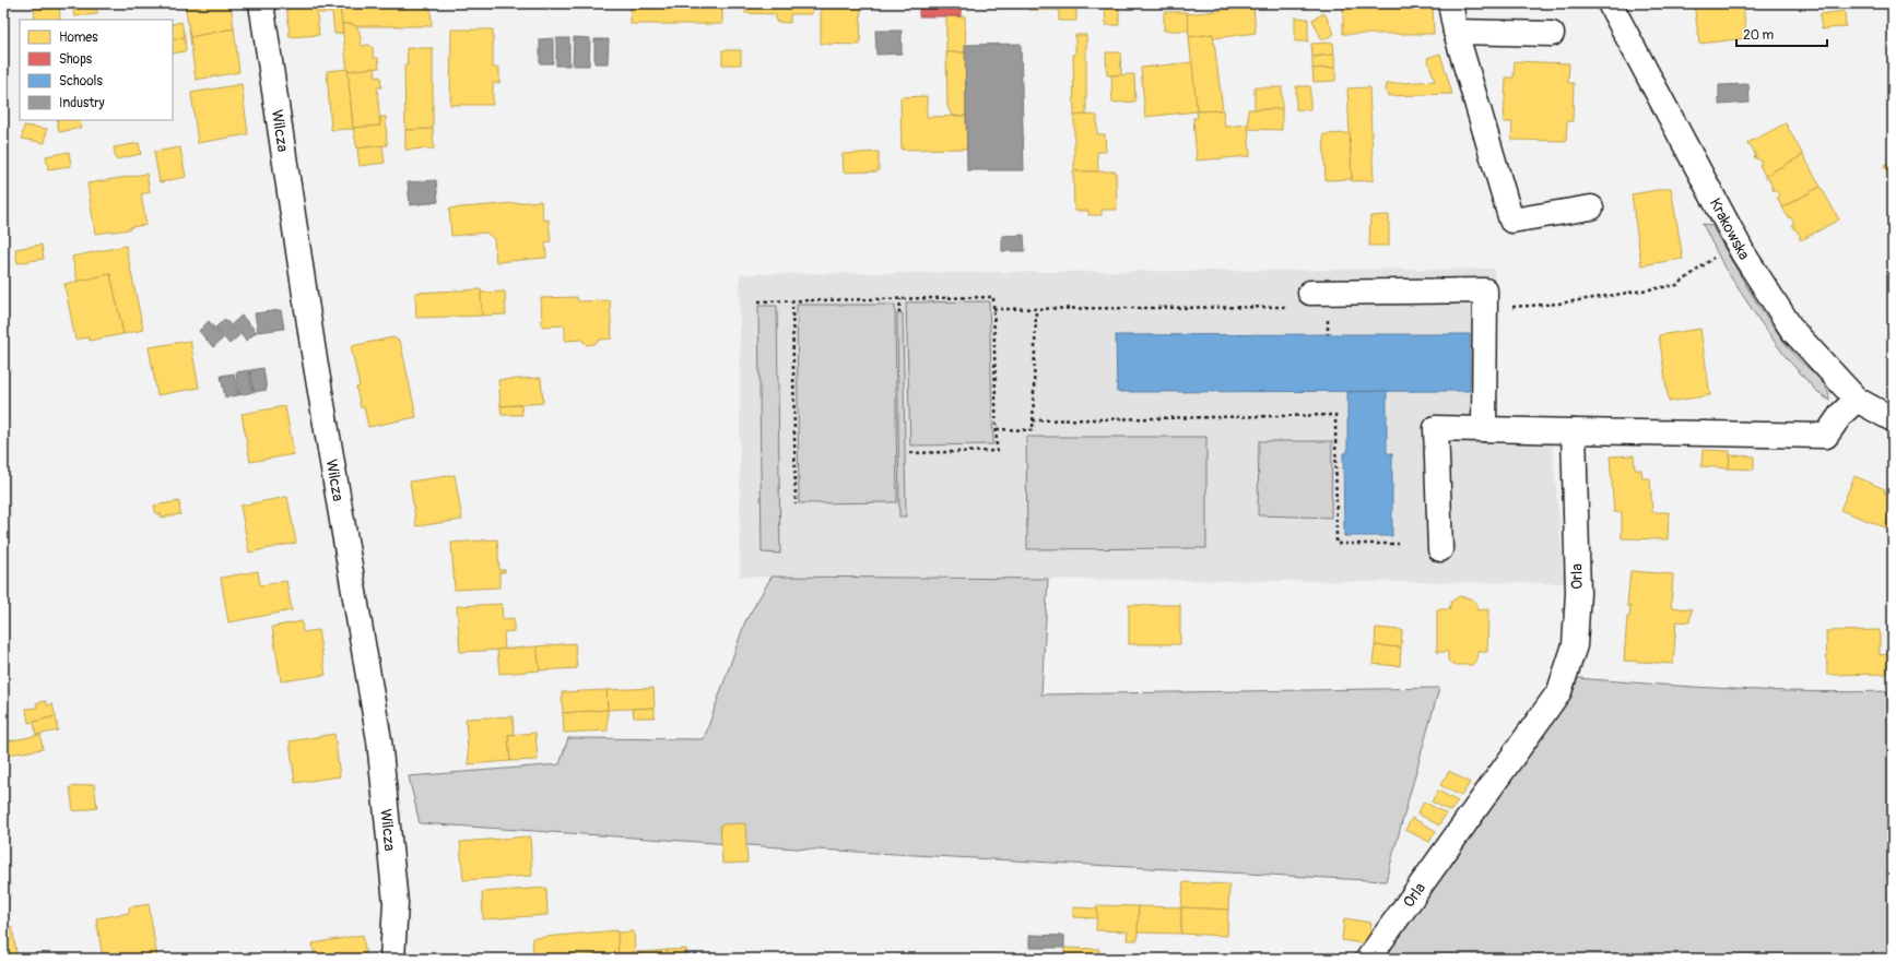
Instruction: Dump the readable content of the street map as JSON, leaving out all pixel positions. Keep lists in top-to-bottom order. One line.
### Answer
{"streets":{"street":["Wilcza","Krakowska","Orla"]},"legend":["Homes","Shops","Schools","Industry"],"scale_bar":"20 m"}
